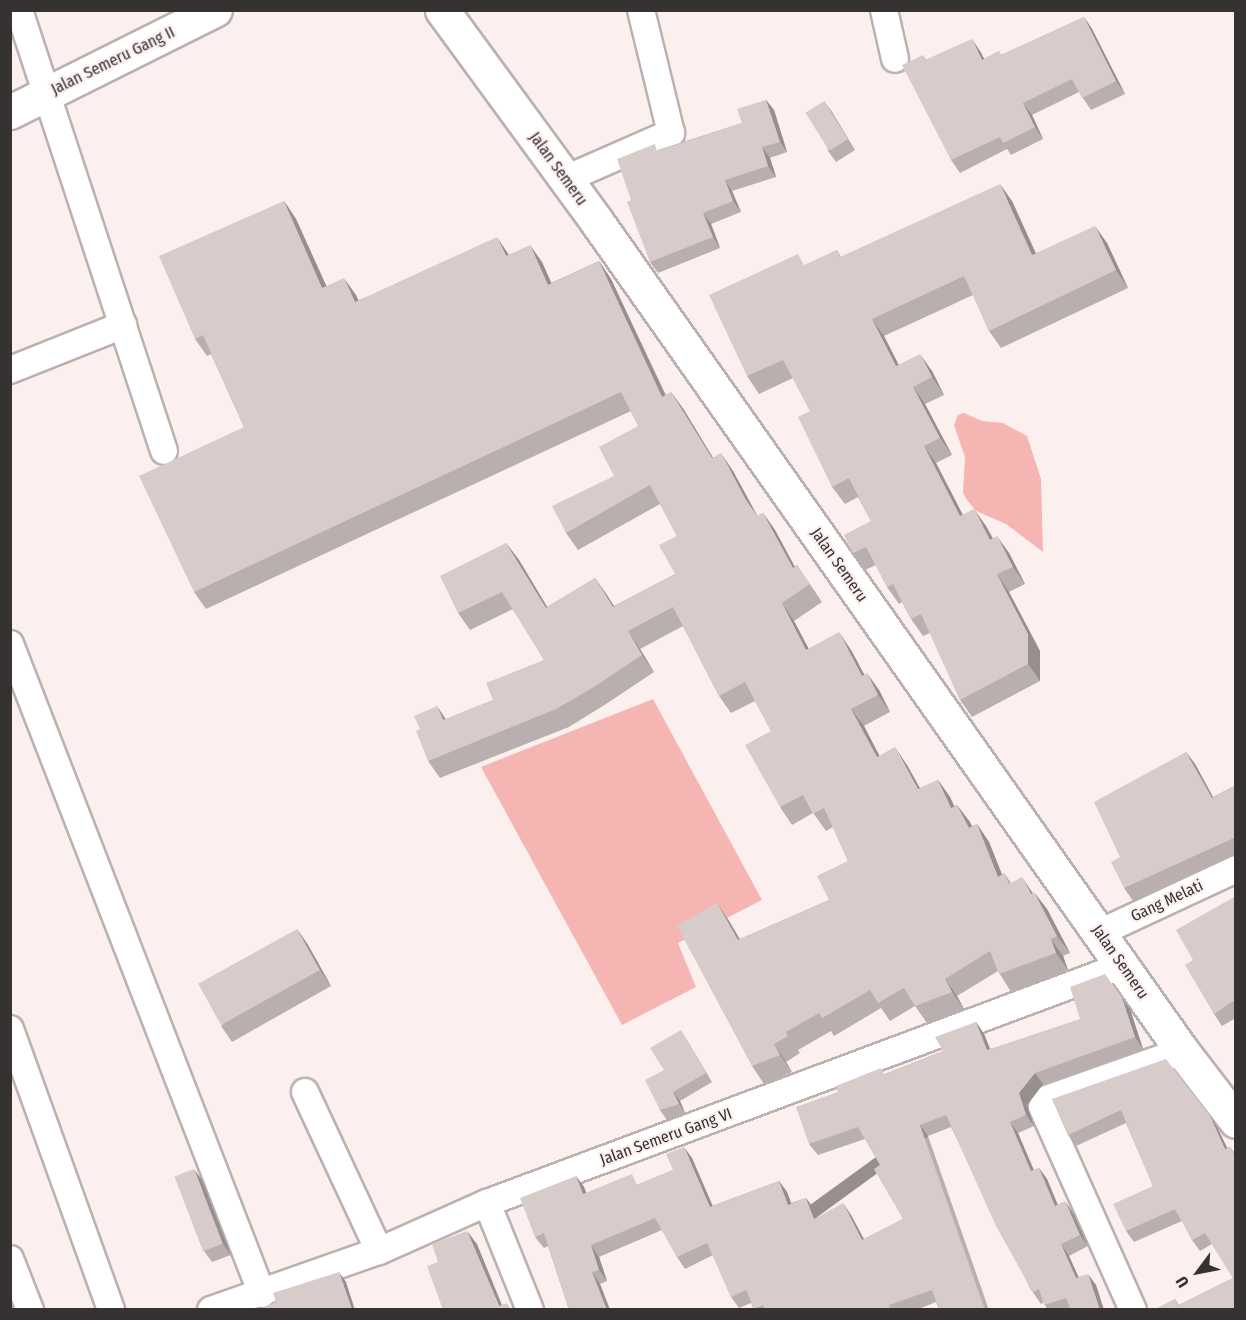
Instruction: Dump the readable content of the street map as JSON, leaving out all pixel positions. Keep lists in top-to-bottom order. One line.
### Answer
{"streets":{"main road":["Jalan Semeru Gang II","Jalan Semeru"],"street":["Gang Melati","Jalan Semeru Gang VI"]},"crossings":[["Jalan Semeru","Gang Melati"],["Jalan Semeru","Jalan Semeru Gang VI"]],"north":"bottom left"}
